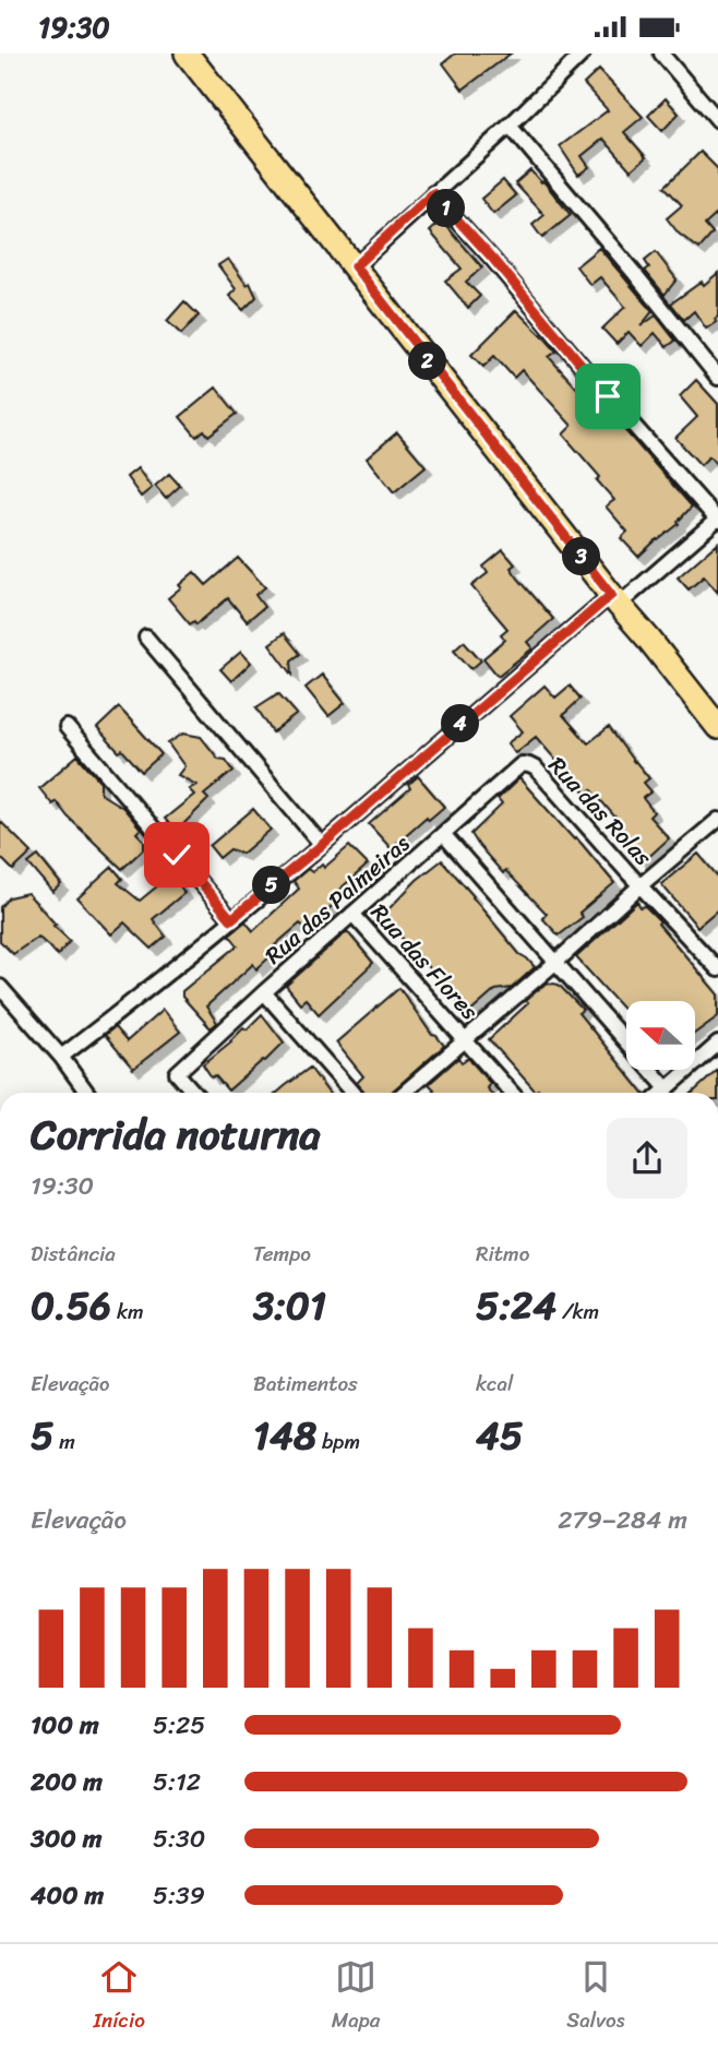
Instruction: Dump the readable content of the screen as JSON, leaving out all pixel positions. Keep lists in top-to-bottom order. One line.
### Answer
{"streets":{"street":["Rua das Rolas","Rua das Palmeiras","Rua das Flores"]},"crossings":[["Rua das Rolas","Rua das Palmeiras"],["Rua das Palmeiras","Rua das Flores"]],"north":"left","page":{"status":"19:30","pins":["1","2","3","4","5"],"heading":["Corrida noturna","19:30"],"stats":[["Distância","0.56 km"],["Tempo","3:01"],["Ritmo","5:24 /km"],["Elevação","5 m"],["Batimentos","148 bpm"],["kcal","45"]],"chart":["Elevação","279–284 m"],"list":[{"name":"100 m","note":"5:25"},{"name":"200 m","note":"5:12"},{"name":"300 m","note":"5:30"},{"name":"400 m","note":"5:39"}],"tabs":["Início","Mapa","Salvos"]}}
